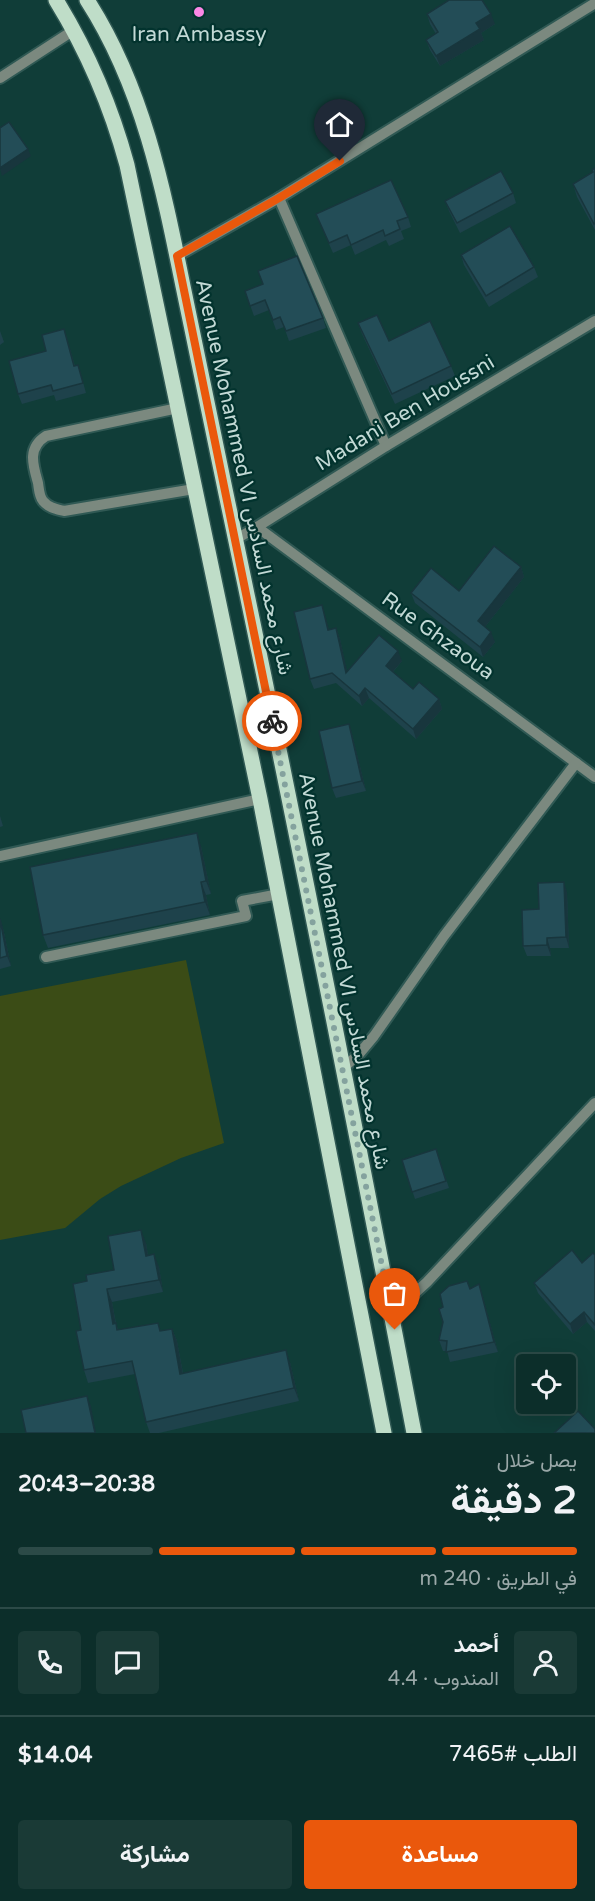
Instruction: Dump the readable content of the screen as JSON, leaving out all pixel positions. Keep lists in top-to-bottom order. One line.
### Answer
{"streets":{"main road":["Avenue Mohammed VI شارع محمد السادس"],"street":["Madani Ben Houssni","Rue Ghzaoua"]},"crossings":[["Madani Ben Houssni","Avenue Mohammed VI شارع محمد السادس"],["Madani Ben Houssni","Rue Ghzaoua"]],"places":["Iran Ambassy"],"page":{"heading":["2 دقيقة","يصل خلال","20:38–20:43"],"panel":["أحمد","المندوب · 4.4","الطلب #7465","$14.04"],"bar":"في الطريق · 240 m","buttons":["مساعدة","مشاركة"]}}
